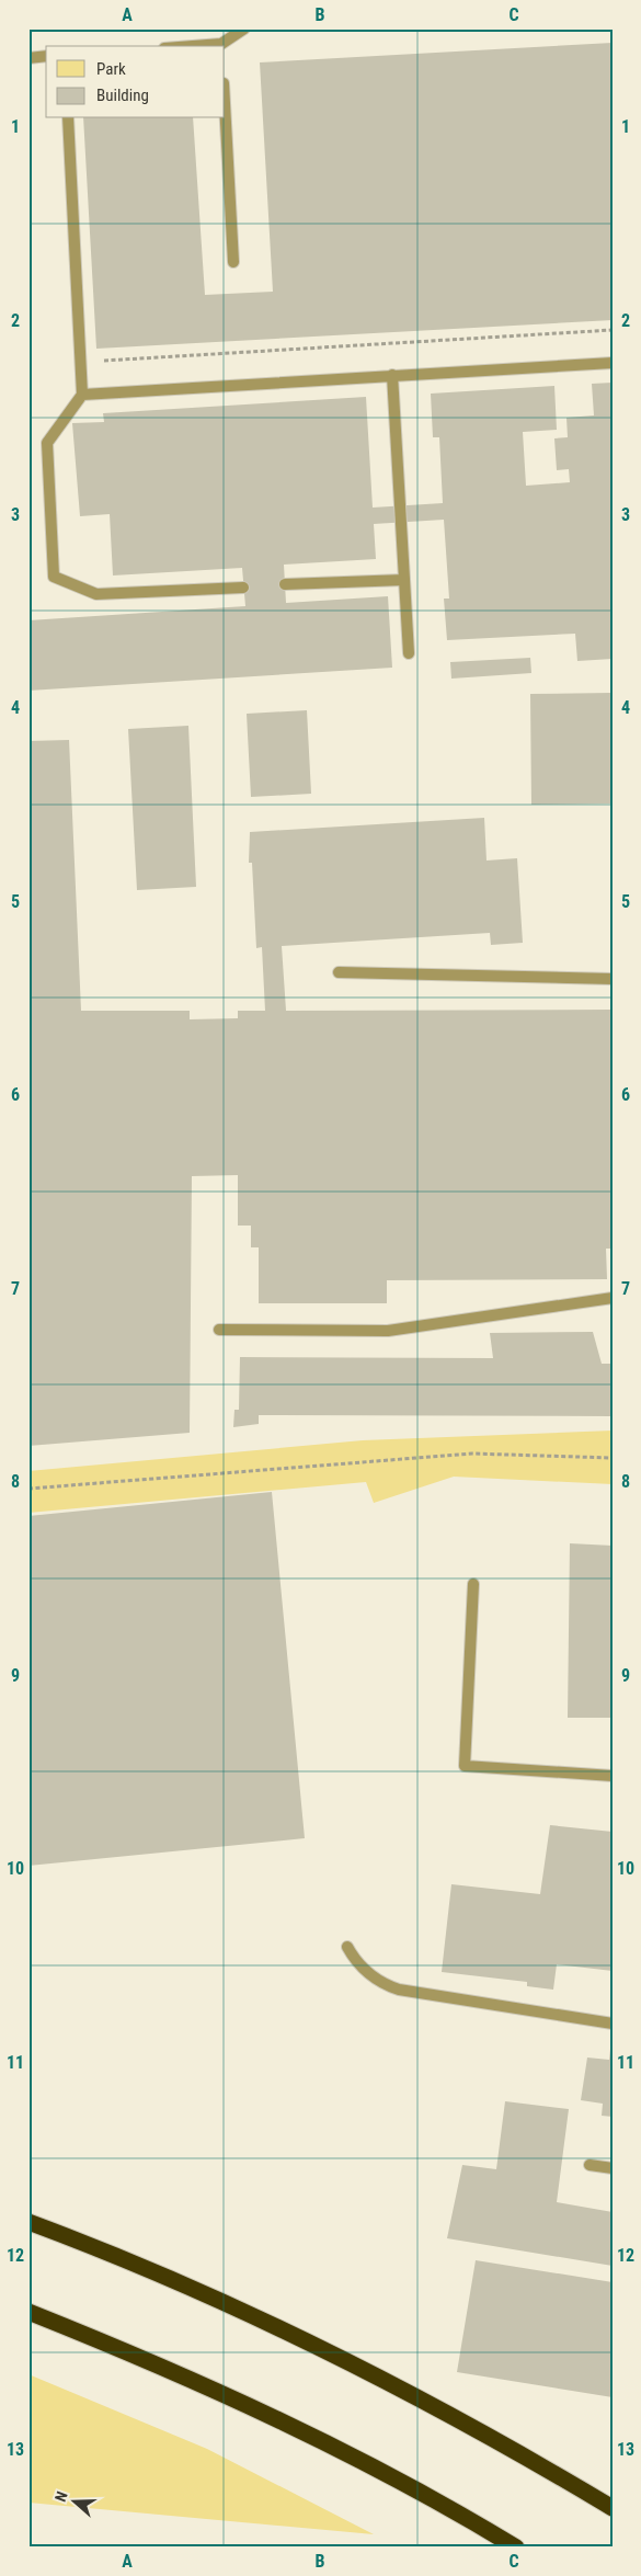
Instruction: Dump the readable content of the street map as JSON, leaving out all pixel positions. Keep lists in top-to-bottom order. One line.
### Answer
{"legend":["Park","Building"],"north":"left","grid":{"columns":["A","B","C"],"rows":["1","2","3","4","5","6","7","8","9","10","11","12","13"]}}
